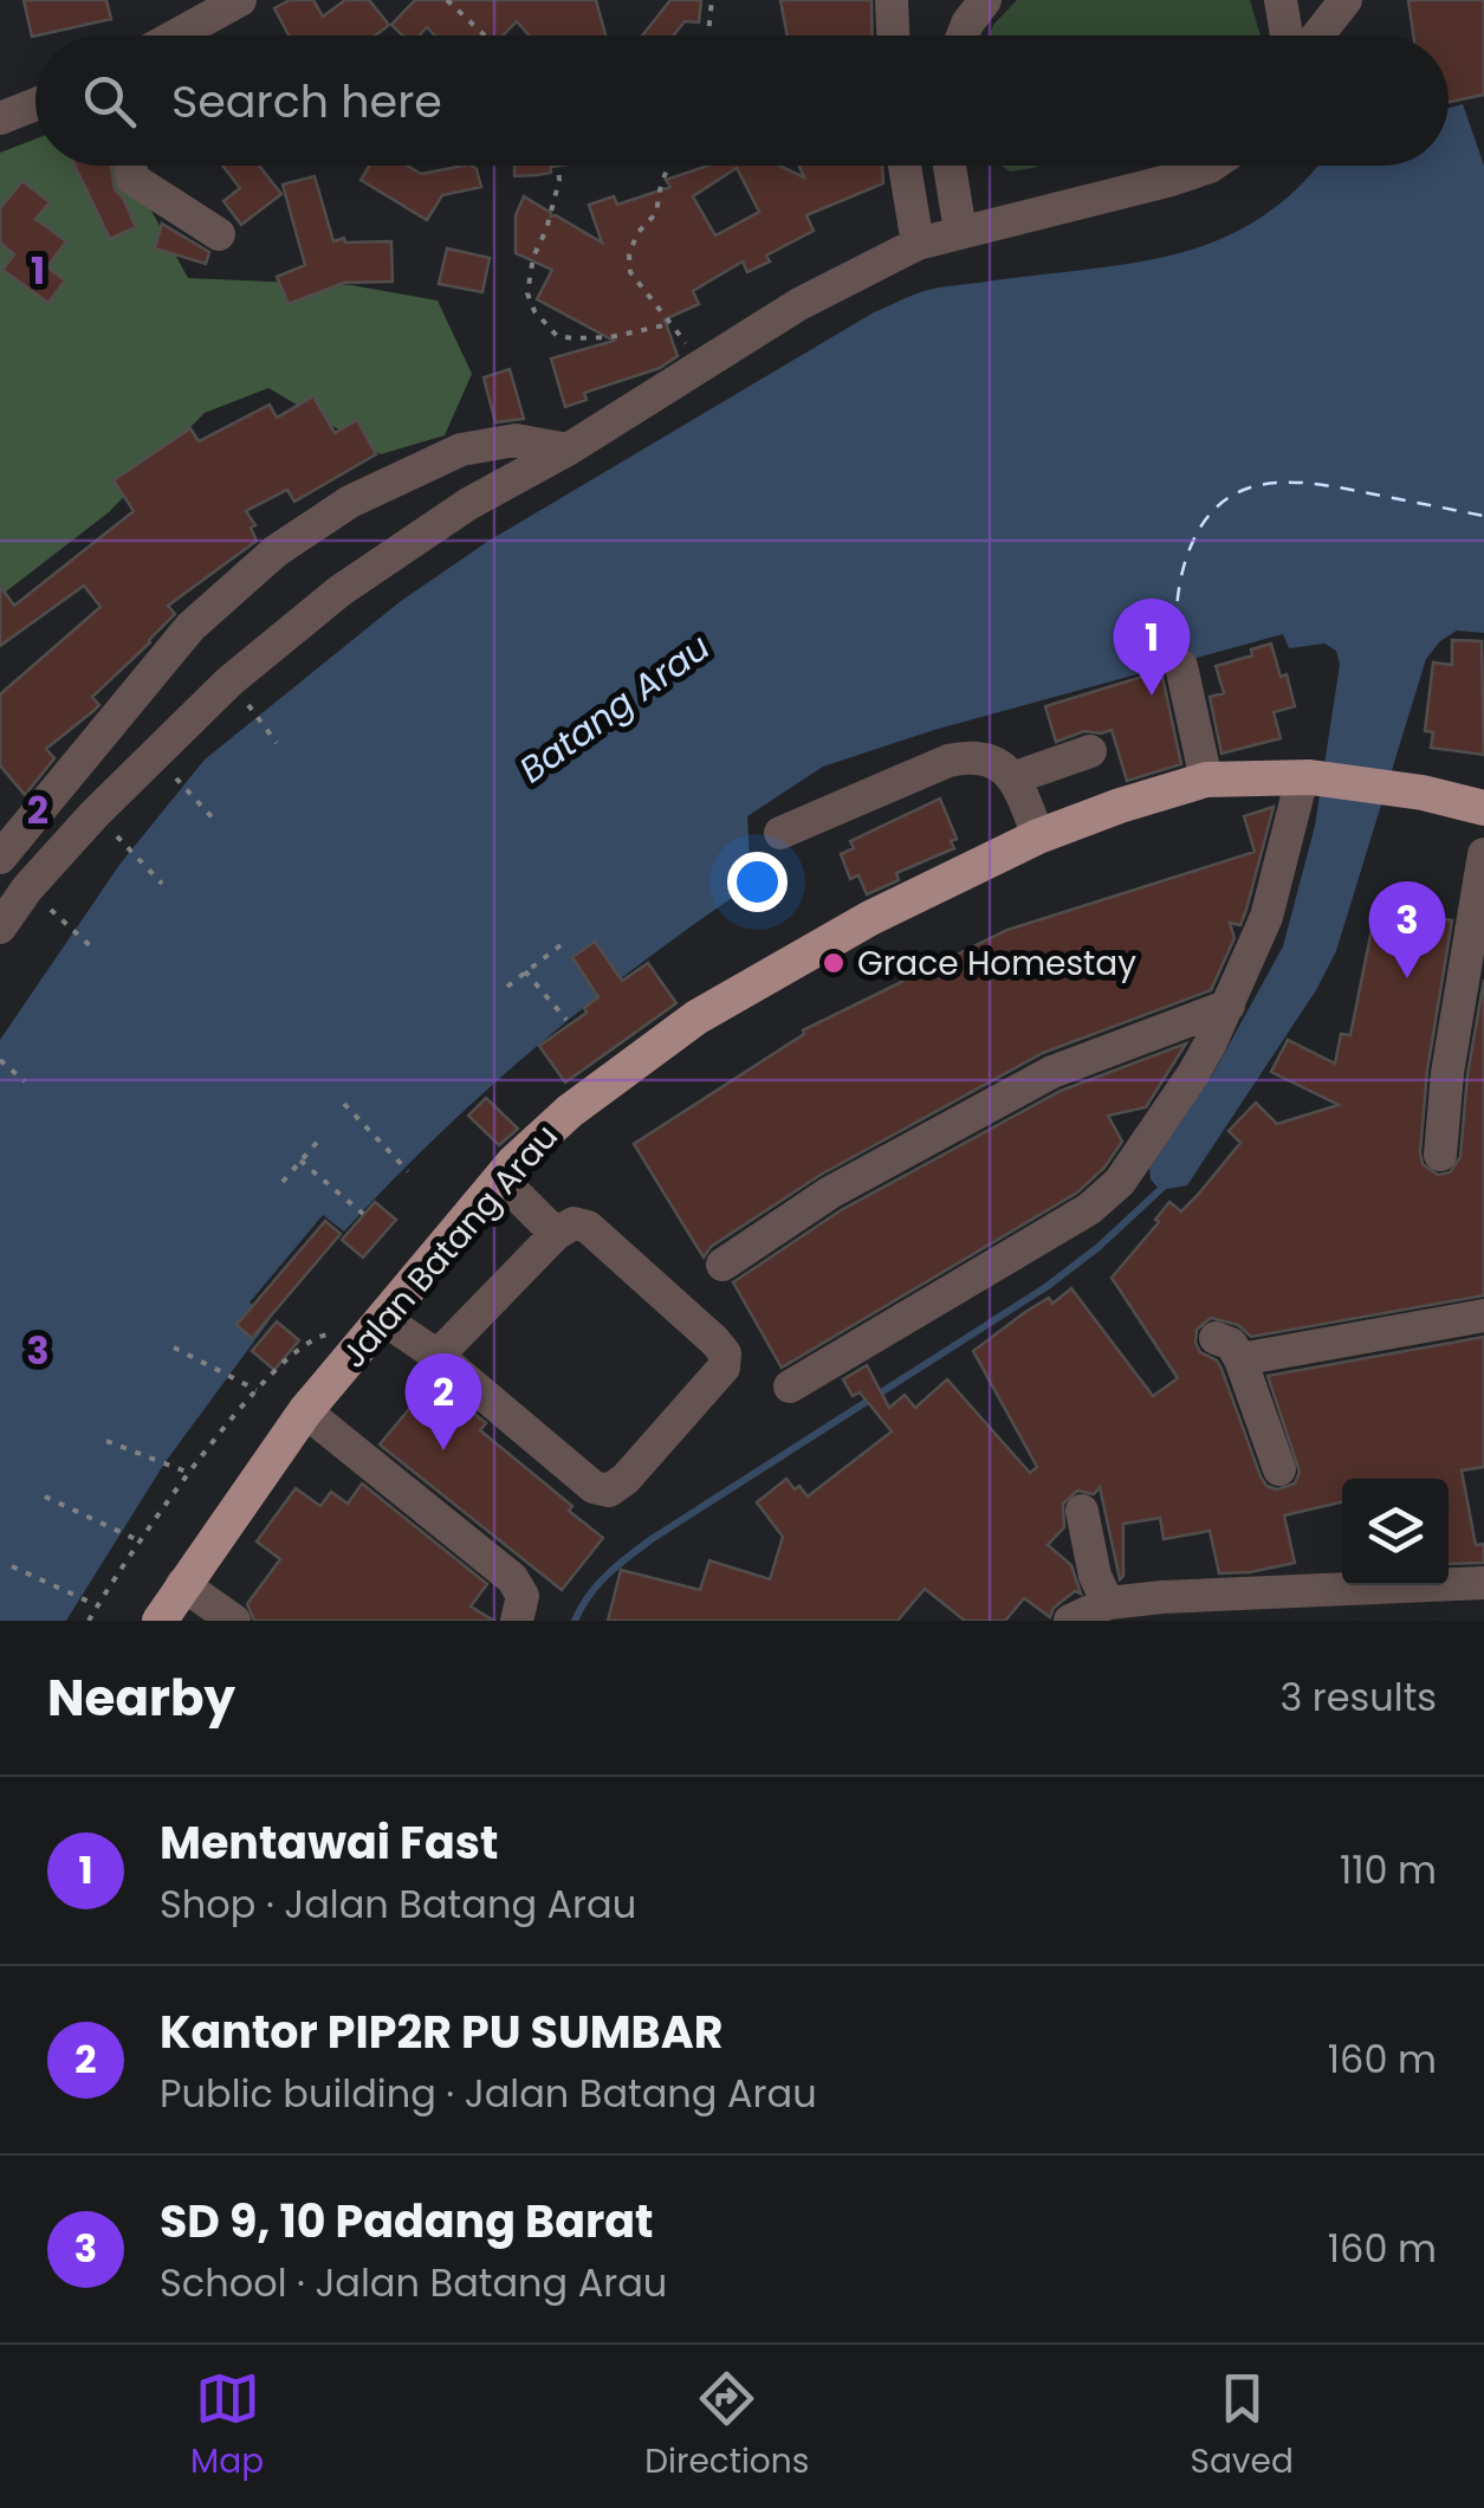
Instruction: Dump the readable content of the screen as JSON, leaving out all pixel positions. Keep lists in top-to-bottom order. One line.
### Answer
{"streets":{"main road":["Jalan Batang Arau"]},"water":["Batang Arau"],"places":["Grace Homestay"],"page":{"search":"Search here","pins":["1","3","2"],"heading":["Nearby","3 results"],"list":[{"mark":"1","name":"Mentawai Fast","note":"Shop · Jalan Batang Arau","value":"110 m"},{"mark":"2","name":"Kantor PIP2R PU SUMBAR","note":"Public building · Jalan Batang Arau","value":"160 m"},{"mark":"3","name":"SD 9, 10 Padang Barat","note":"School · Jalan Batang Arau","value":"160 m"}],"nav":["Map","Directions","Saved"]},"grid":{"rows":["1","2","3"]}}
